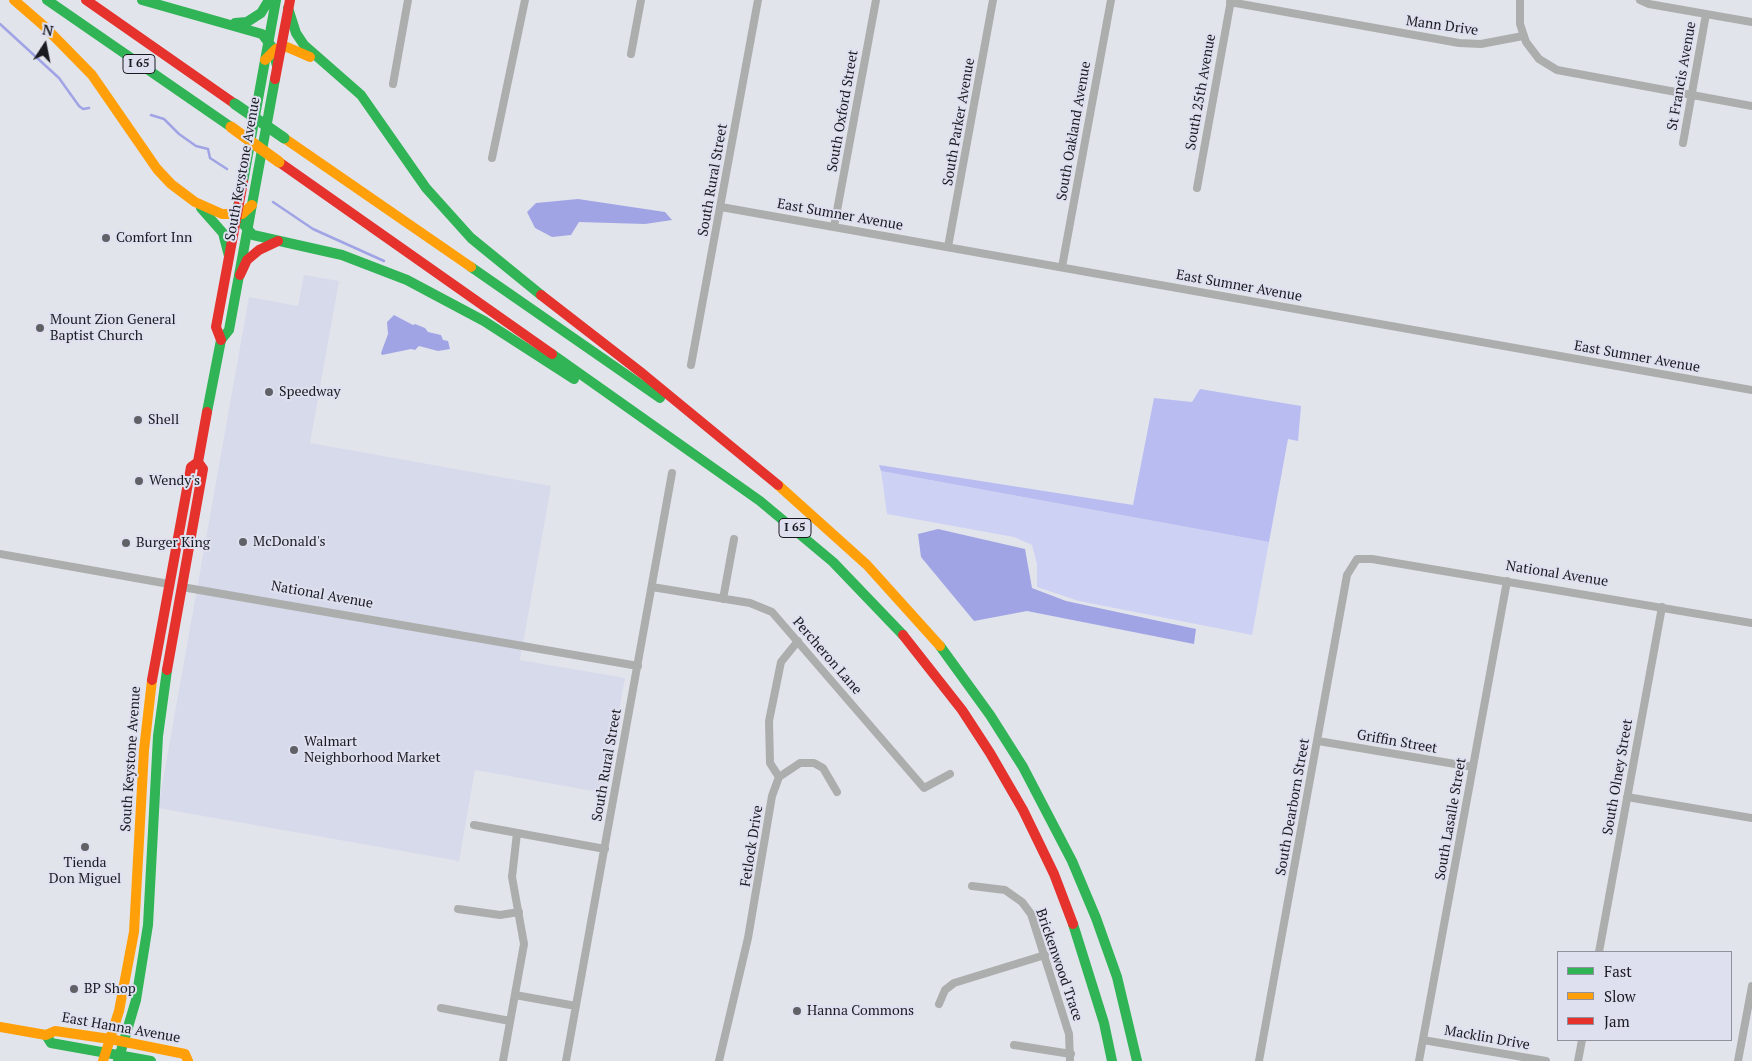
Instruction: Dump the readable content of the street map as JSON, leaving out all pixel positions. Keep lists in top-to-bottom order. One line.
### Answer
{"streets":{"main road":["I 65","South Keystone Avenue","National Avenue","East Hanna Avenue"],"street":["Mann Drive","St Francis Avenue","South 25th Avenue","South Oxford Street","South Parker Avenue","South Oakland Avenue","South Rural Street","East Sumner Avenue","Percheron Lane","Griffin Street","South Olney Street","South Dearborn Street","South Lasalle Street","Fetlock Drive","Brickenwood Trace","Macklin Drive"]},"crossings":[["Mann Drive","South 25th Avenue"],["South Oxford Street","East Sumner Avenue"],["South Parker Avenue","East Sumner Avenue"],["South Oakland Avenue","East Sumner Avenue"],["South Keystone Avenue","National Avenue"],["South Keystone Avenue","East Hanna Avenue"],["South Rural Street","East Sumner Avenue"],["South Rural Street","National Avenue"],["South Rural Street","Percheron Lane"],["National Avenue","South Olney Street"],["National Avenue","South Dearborn Street"],["National Avenue","South Lasalle Street"],["Griffin Street","South Dearborn Street"],["Griffin Street","South Lasalle Street"],["South Lasalle Street","Macklin Drive"]],"places":["Comfort Inn","Mount Zion General Baptist Church","Speedway","Shell","Wendy's","McDonald's","Burger King","Walmart Neighborhood Market","Tienda Don Miguel","BP Shop","Hanna Commons"],"legend":["Fast","Slow","Jam"],"north":"top"}
